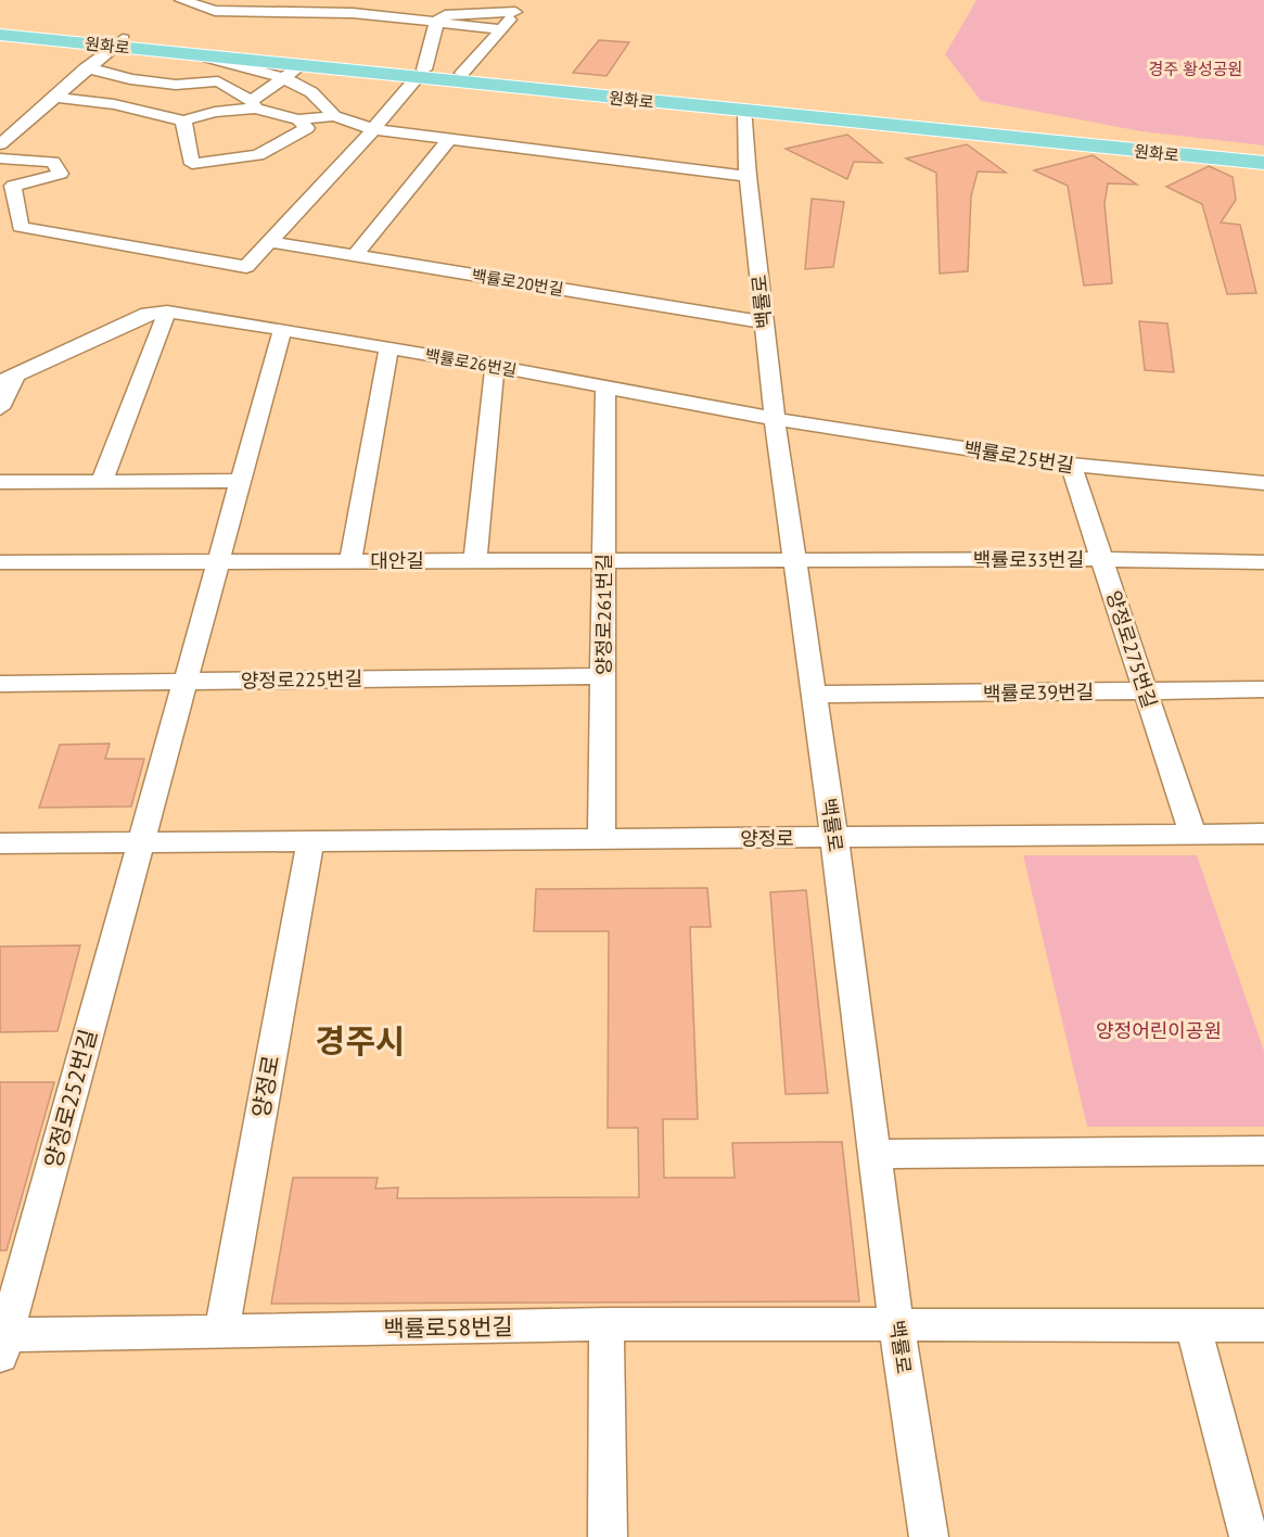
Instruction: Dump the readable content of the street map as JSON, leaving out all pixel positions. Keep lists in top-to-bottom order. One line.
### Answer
{"streets":{"main road":["원화로"],"street":["백률로20번길","백률로","백률로26번길","백률로25번길","백률로33번길","대안길","양정로261번길","양정로275번길","양정로225번길","백률로39번길","양정로","양정로252번길","백률로58번길"]},"crossings":[["원화로","백률로"],["백률로20번길","백률로"],["백률로","백률로26번길"],["백률로","백률로25번길"],["백률로","백률로33번길"],["백률로","대안길"],["백률로","백률로39번길"],["백률로","양정로"],["백률로","백률로58번길"],["백률로26번길","백률로25번길"],["백률로26번길","양정로261번길"],["백률로26번길","양정로252번길"],["백률로25번길","양정로275번길"],["백률로33번길","대안길"],["백률로33번길","양정로275번길"],["대안길","양정로261번길"],["대안길","양정로252번길"],["양정로261번길","양정로225번길"],["양정로261번길","양정로"],["양정로275번길","백률로39번길"],["양정로275번길","양정로"],["양정로225번길","양정로252번길"],["양정로","양정로252번길"],["양정로","백률로58번길"],["양정로252번길","백률로58번길"]],"districts":["경주시"],"parks":["경주 황성공원","양정어린이공원"]}
